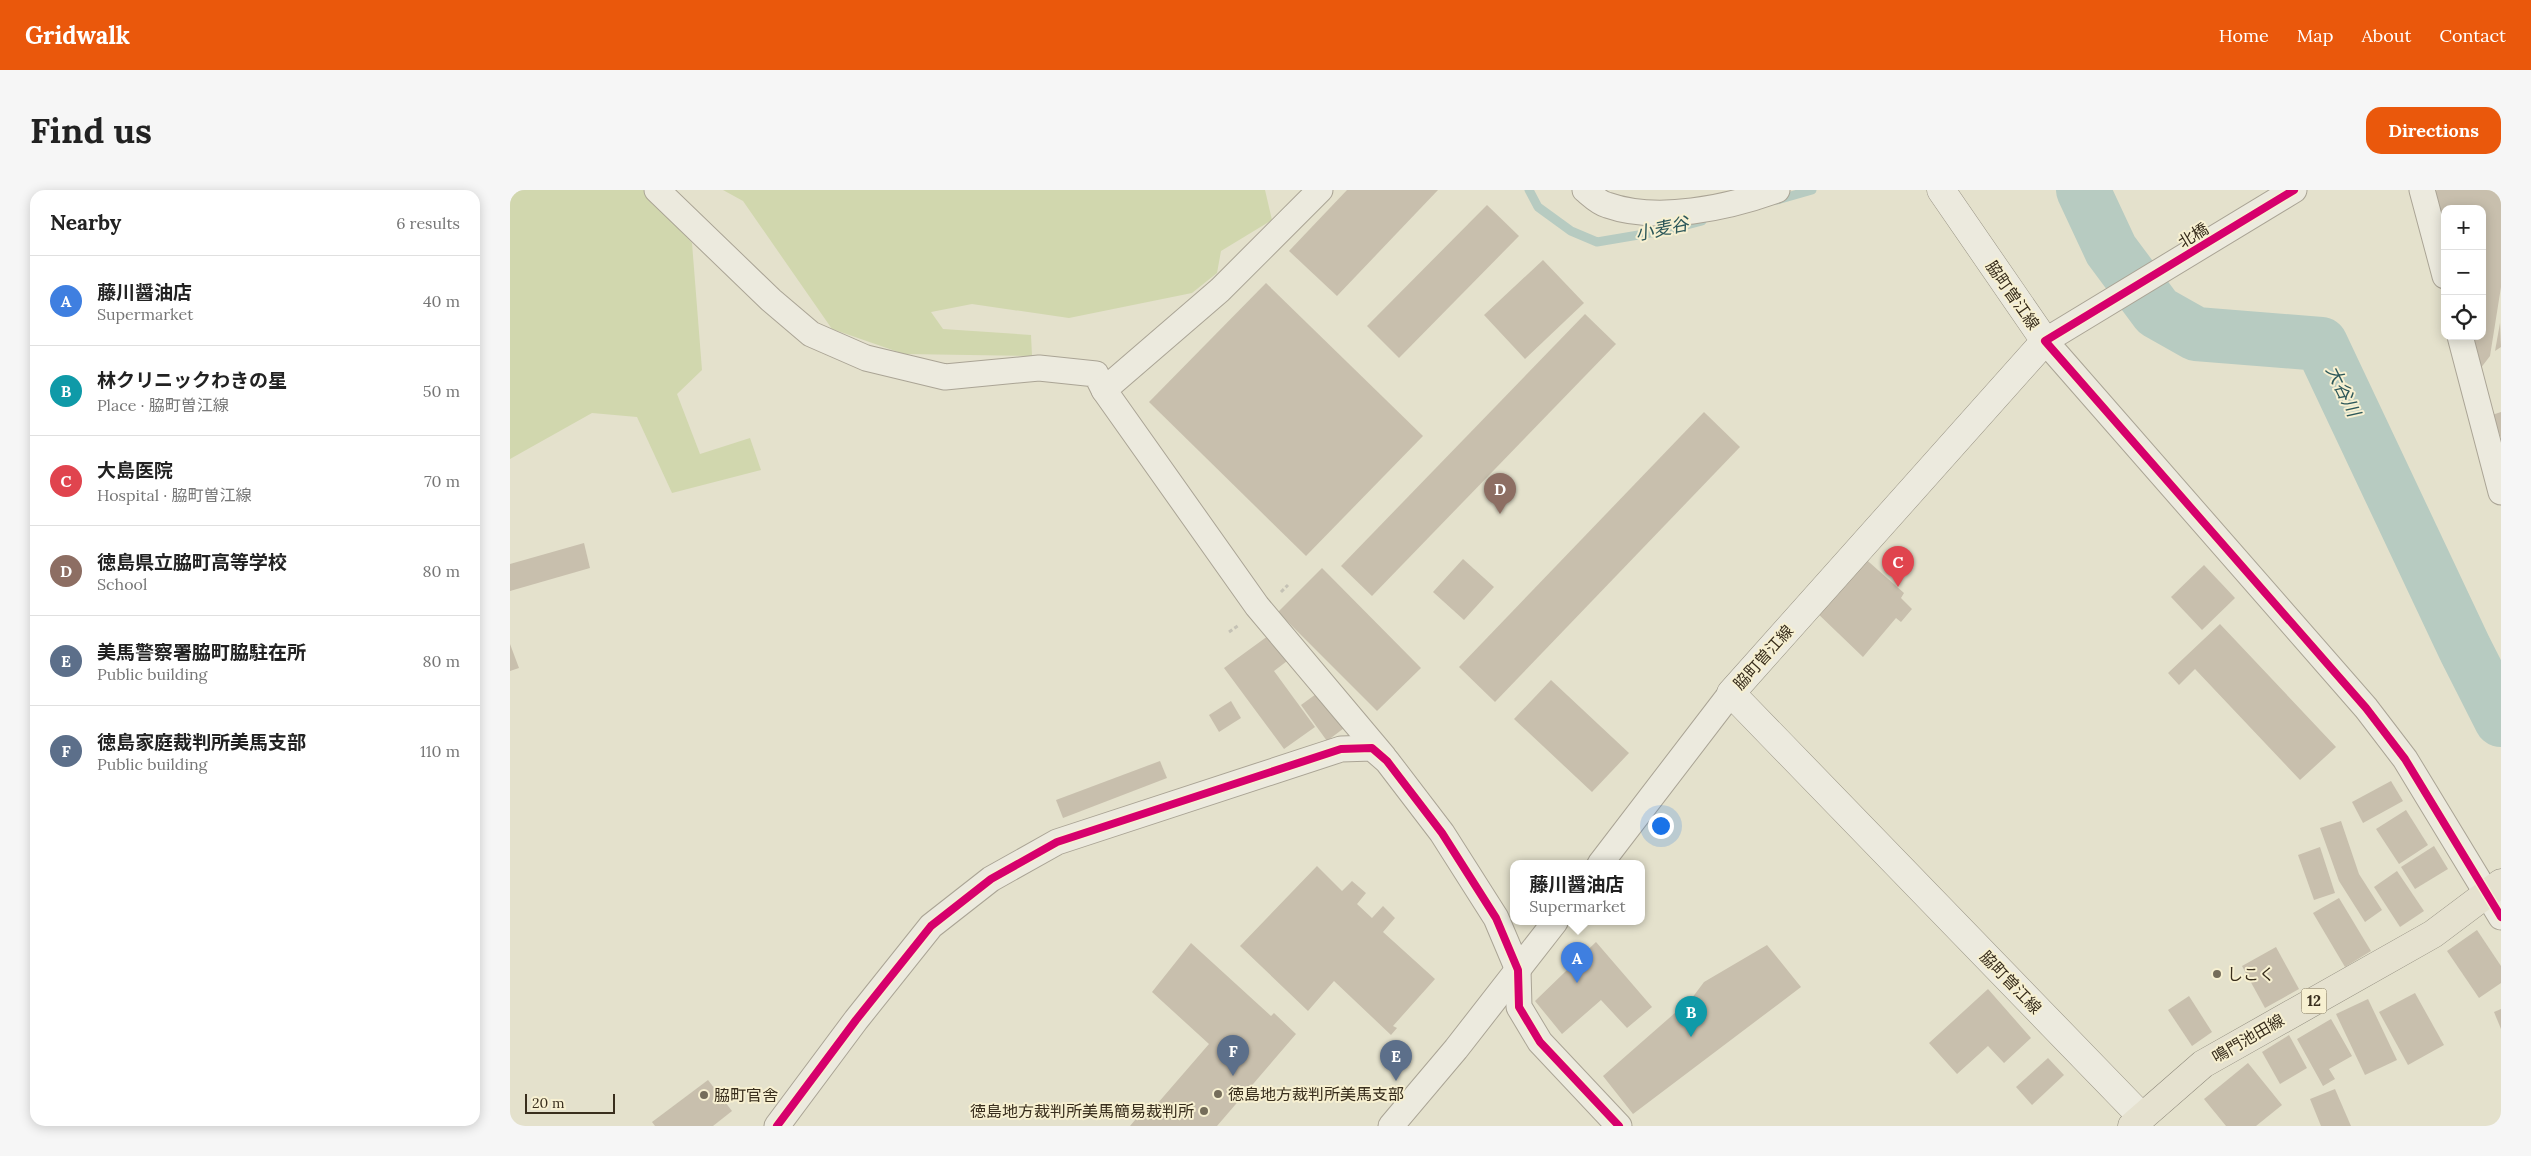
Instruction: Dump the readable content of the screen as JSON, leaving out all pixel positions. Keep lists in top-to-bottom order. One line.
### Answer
{"streets":{"main road":["脇町曽江線","12","鳴門池田線"],"street":["北橋"]},"crossings":[["北橋","脇町曽江線"],["脇町曽江線","鳴門池田線"]],"water":["小麦谷","大谷川"],"places":["しこく","徳島地方裁判所美馬支部","脇町官舎","徳島地方裁判所美馬簡易裁判所"],"scale_bar":"20 m","page":{"header":"Gridwalk","nav":["Home","Map","About","Contact"],"buttons":"Directions","title":"Find us","heading":["Nearby","6 results"],"map_buttons":["+","−"],"list":[{"mark":"A","name":"藤川醤油店","note":"Supermarket","value":"40 m"},{"mark":"B","name":"林クリニックわきの星","note":"Place · 脇町曽江線","value":"50 m"},{"mark":"C","name":"大島医院","note":"Hospital · 脇町曽江線","value":"70 m"},{"mark":"D","name":"徳島県立脇町高等学校","note":"School","value":"80 m"},{"mark":"E","name":"美馬警察署脇町脇駐在所","note":"Public building","value":"80 m"},{"mark":"F","name":"徳島家庭裁判所美馬支部","note":"Public building","value":"110 m"}],"pins":["D","C","A","B","F","E"],"popup":["藤川醤油店","Supermarket"],"scale":"20 m"}}
